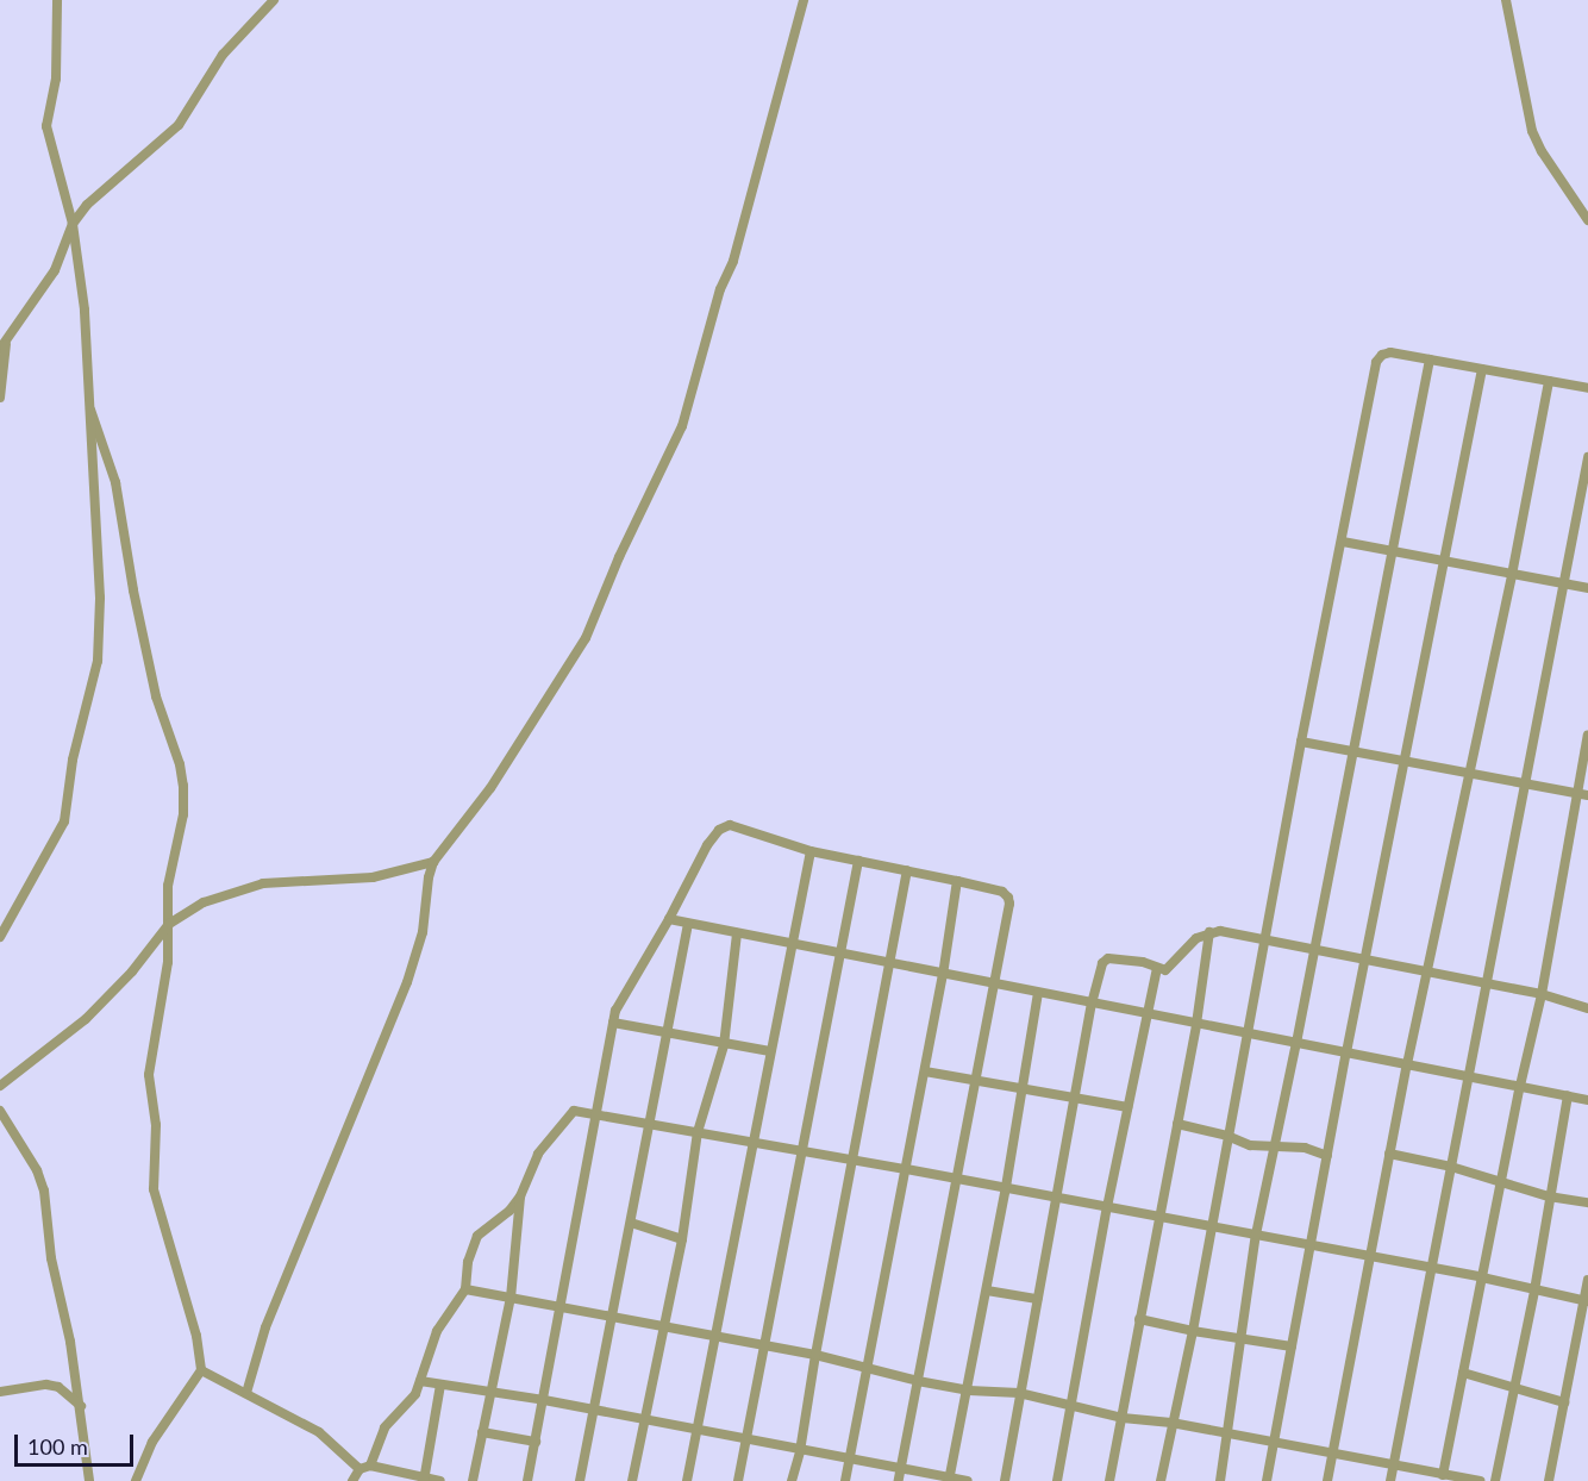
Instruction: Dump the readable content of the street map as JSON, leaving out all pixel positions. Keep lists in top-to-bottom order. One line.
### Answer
{"scale_bar":"100 m"}
